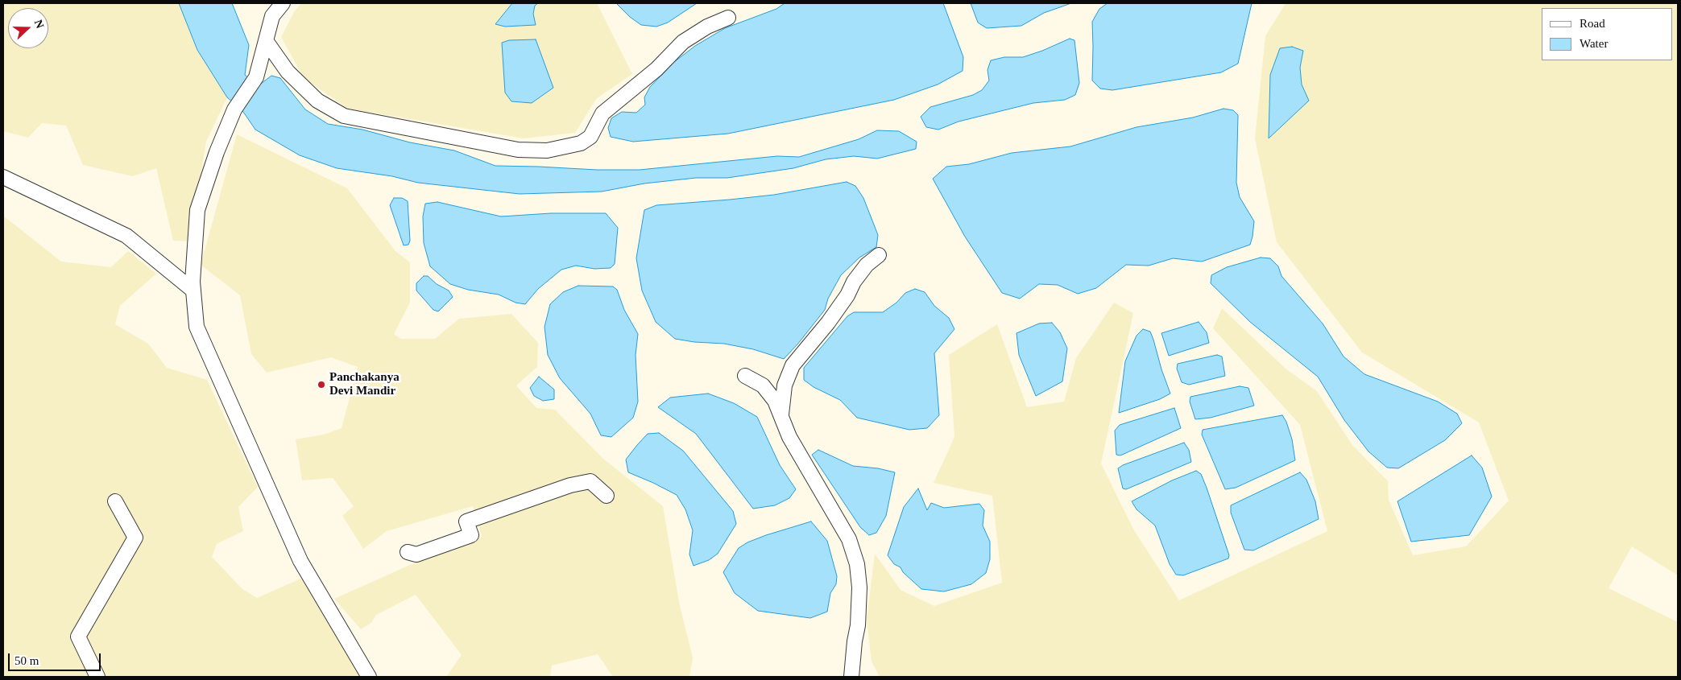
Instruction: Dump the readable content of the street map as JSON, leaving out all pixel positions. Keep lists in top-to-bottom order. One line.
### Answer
{"places":["Panchakanya Devi Mandir"],"legend":["Road","Water"],"scale_bar":"50 m","north":"right"}
